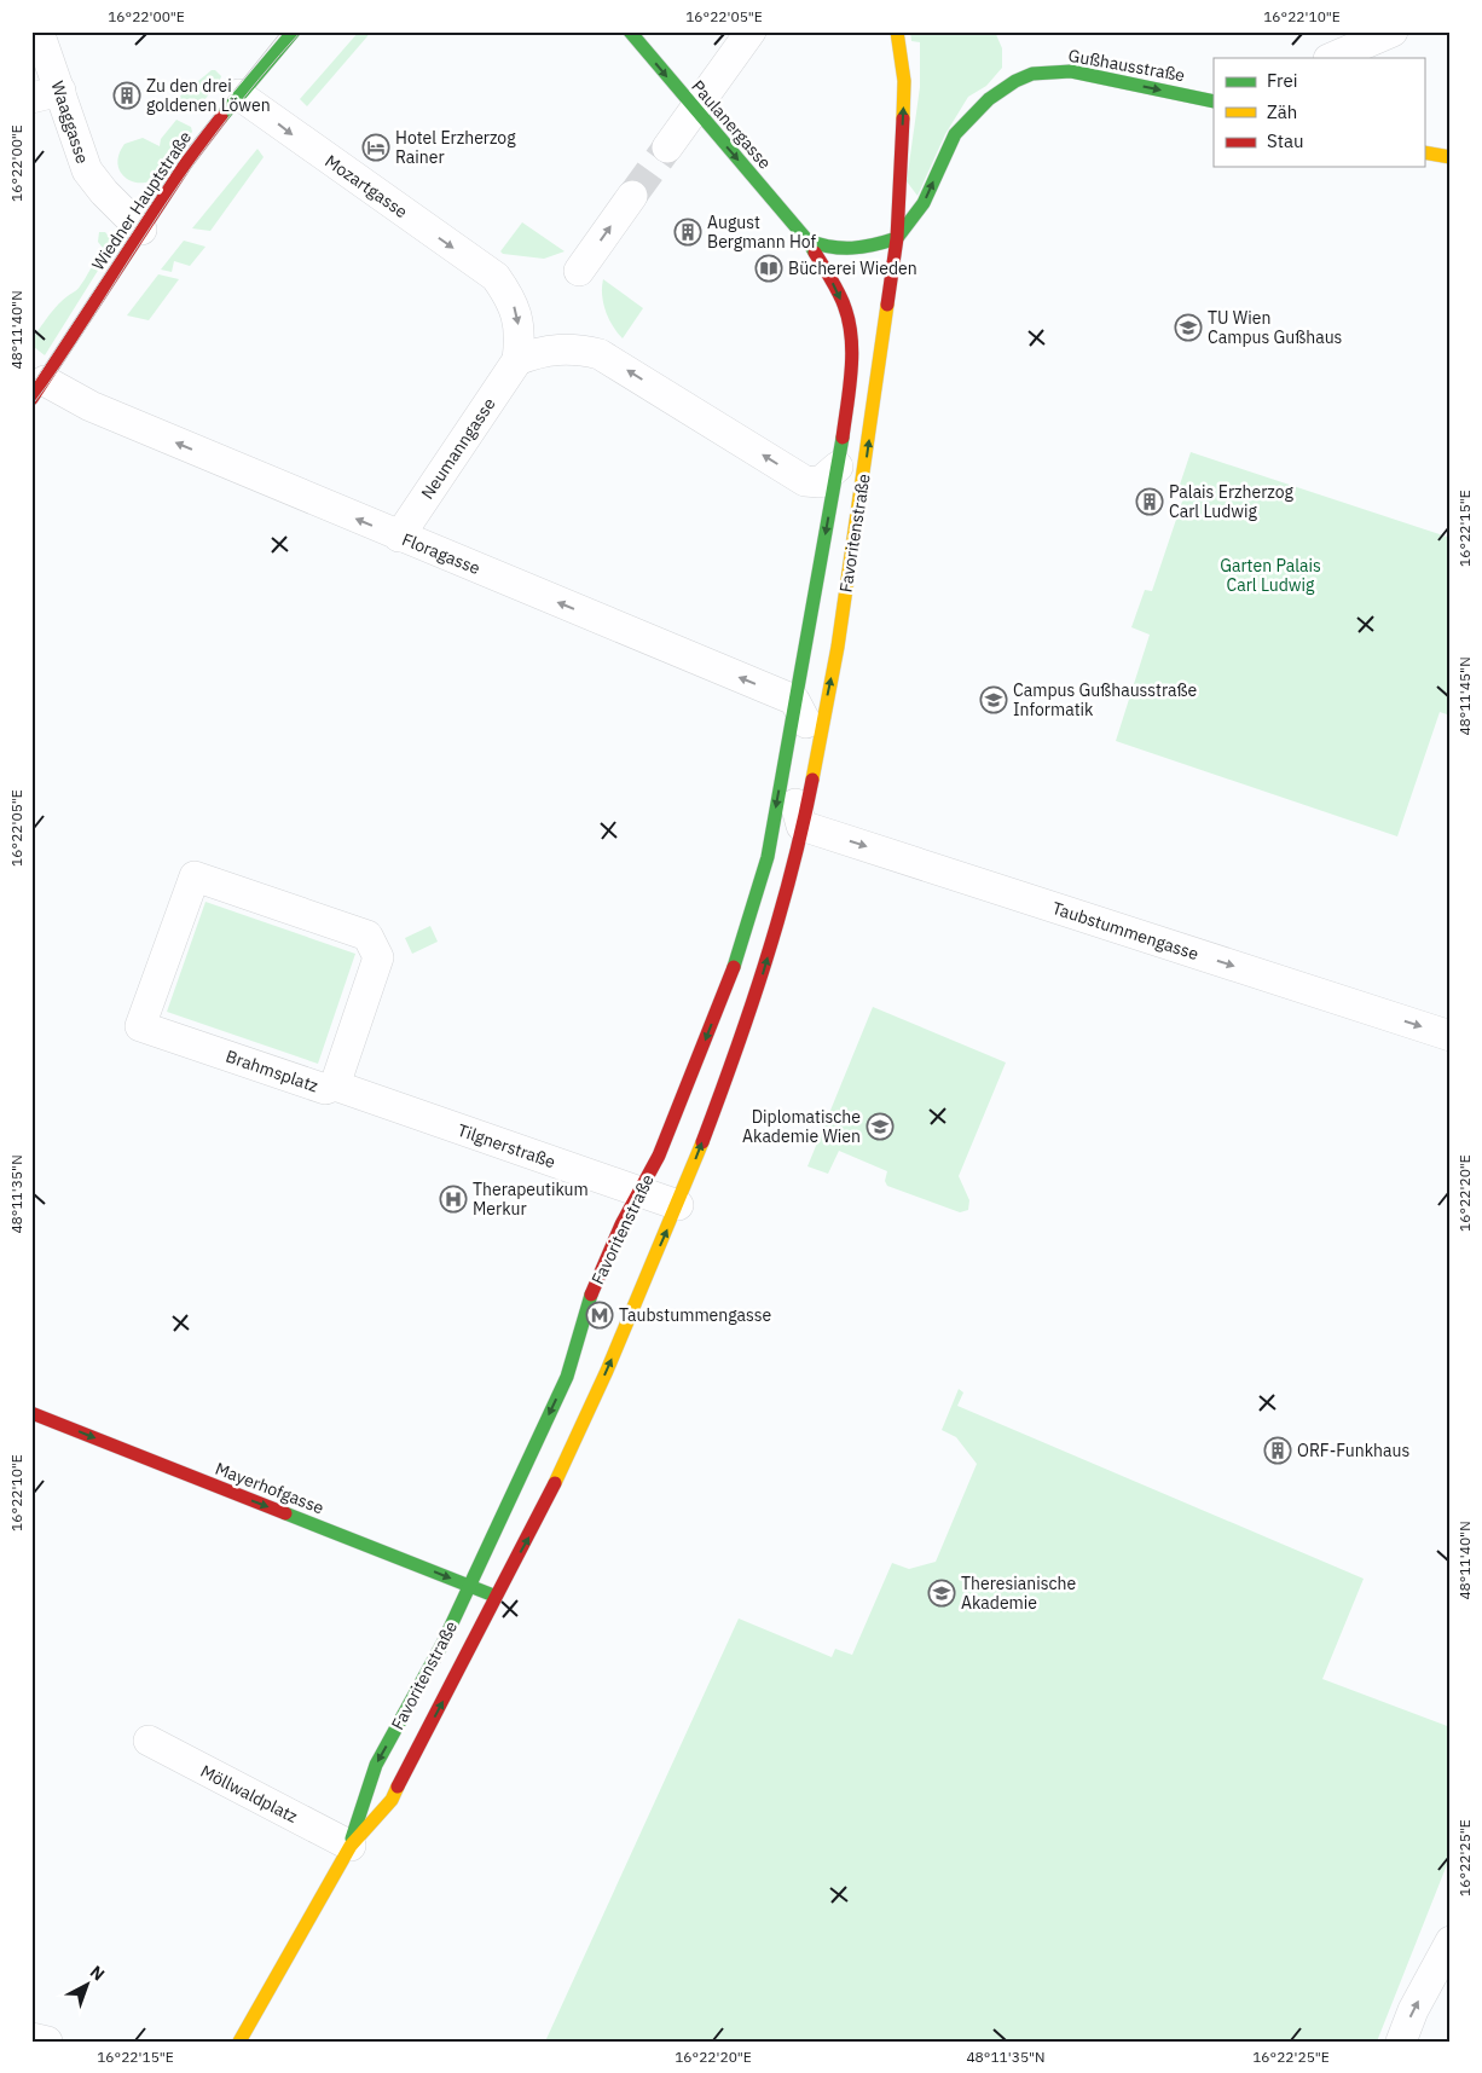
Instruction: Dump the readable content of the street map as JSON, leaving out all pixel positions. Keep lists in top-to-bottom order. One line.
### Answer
{"streets":{"main road":["Gußhausstraße","Paulanergasse","Wiedner Hauptstraße","Favoritenstraße","Mayerhofgasse"],"street":["Waaggasse","Mozartgasse","Neumanngasse","Floragasse","Taubstummengasse","Brahmsplatz","Tilgnerstraße","Möllwaldplatz"]},"crossings":[["Gußhausstraße","Favoritenstraße"],["Waaggasse","Wiedner Hauptstraße"],["Paulanergasse","Favoritenstraße"],["Mozartgasse","Wiedner Hauptstraße"],["Mozartgasse","Neumanngasse"],["Wiedner Hauptstraße","Floragasse"],["Neumanngasse","Floragasse"],["Favoritenstraße","Floragasse"],["Favoritenstraße","Taubstummengasse"],["Favoritenstraße","Tilgnerstraße"],["Favoritenstraße","Mayerhofgasse"],["Favoritenstraße","Möllwaldplatz"],["Brahmsplatz","Tilgnerstraße"]],"one_way":["Gußhausstraße","Paulanergasse","Mozartgasse","Taubstummengasse","Mayerhofgasse"],"parks":["Garten Palais Carl Ludwig"],"places":{"building":["Zu den drei goldenen Löwen","August Bergmann Hof","Palais Erzherzog Carl Ludwig","ORF-Funkhaus"],"hotel":["Hotel Erzherzog Rainer"],"library":["Bücherei Wieden"],"school or university":["TU Wien Campus Gußhaus","Campus Gußhausstraße Informatik","Diplomatische Akademie Wien","Theresianische Akademie"],"hospital":["Therapeutikum Merkur"],"metro station":["Taubstummengasse"]},"legend":["Frei","Zäh","Stau"],"north":"top right","coordinates":["16°22'00\"E","16°22'05\"E","16°22'10\"E","48°11'40\"N","16°22'15\"E","48°11'45\"N","16°22'20\"E","48°11'35\"N","16°22'25\"E"]}
